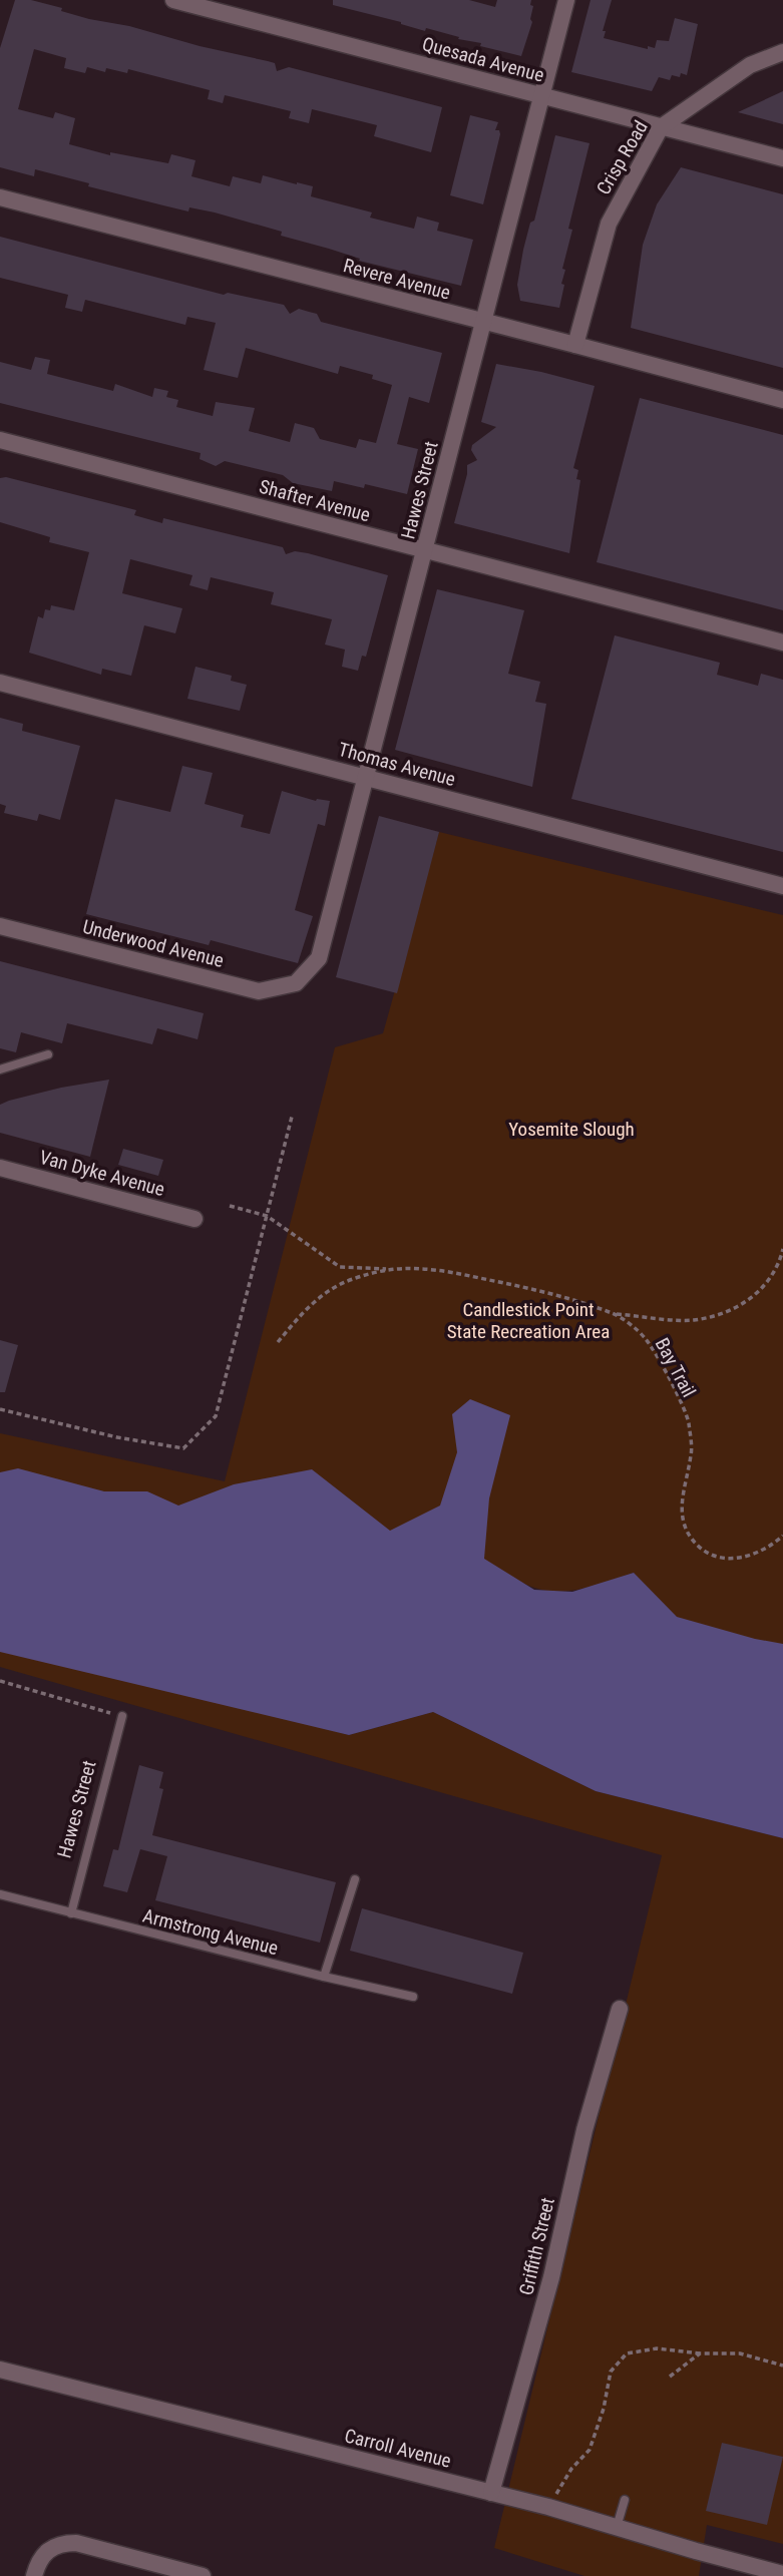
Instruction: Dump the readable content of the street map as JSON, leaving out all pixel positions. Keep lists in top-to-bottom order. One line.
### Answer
{"streets":{"street":["Quesada Avenue","Crisp Road","Revere Avenue","Hawes Street","Shafter Avenue","Thomas Avenue","Underwood Avenue","Van Dyke Avenue","Griffith Street","Carroll Avenue"],"lane":["Armstrong Avenue"],"path":["Bay Trail"]},"crossings":[["Quesada Avenue","Crisp Road"],["Quesada Avenue","Hawes Street"],["Crisp Road","Revere Avenue"],["Revere Avenue","Hawes Street"],["Hawes Street","Shafter Avenue"],["Hawes Street","Thomas Avenue"],["Hawes Street","Underwood Avenue"],["Hawes Street","Armstrong Avenue"],["Griffith Street","Carroll Avenue"]],"parks":["Yosemite Slough","Candlestick Point State Recreation Area"]}
